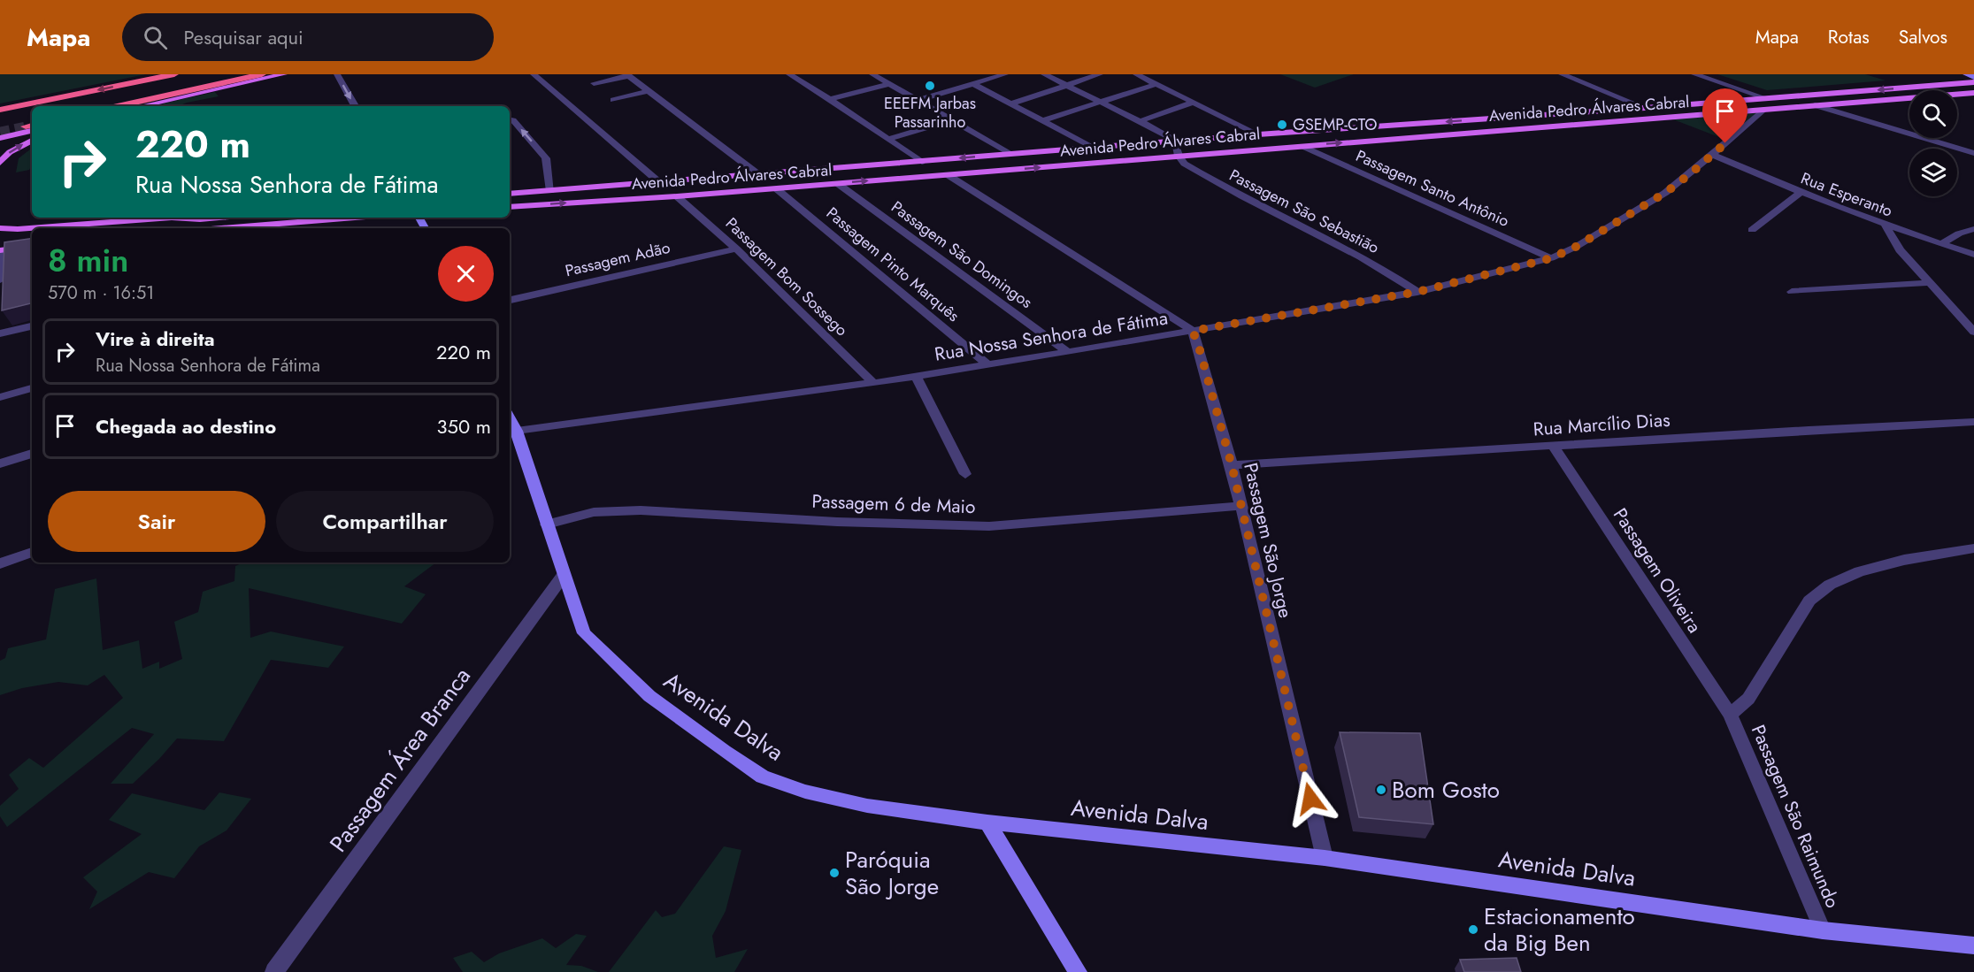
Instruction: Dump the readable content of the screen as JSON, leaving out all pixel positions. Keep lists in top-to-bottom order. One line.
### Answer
{"streets":{"main road":["Avenida Pedro Álvares Cabral"],"street":["Passagem Santo Antônio","Rua Esperanto","Passagem São Sebastião","Passagem São Domingos","Passagem Adão","Passagem Pinto Marquês","Passagem Bom Sossego","Rua Nossa Senhora de Fátima","Rua Marcílio Dias","Passagem 6 de Maio","Passagem São Jorge","Passagem Oliveira","Avenida Dalva","Passagem Área Branca","Passagem São Raimundo"]},"crossings":[["Avenida Pedro Álvares Cabral","Passagem Santo Antônio"],["Avenida Pedro Álvares Cabral","Passagem São Sebastião"],["Avenida Pedro Álvares Cabral","Passagem São Domingos"],["Avenida Pedro Álvares Cabral","Passagem Pinto Marquês"],["Avenida Pedro Álvares Cabral","Passagem Bom Sossego"],["Avenida Pedro Álvares Cabral","Rua Nossa Senhora de Fátima"],["Passagem Santo Antônio","Rua Nossa Senhora de Fátima"],["Rua Esperanto","Rua Nossa Senhora de Fátima"],["Passagem São Sebastião","Rua Nossa Senhora de Fátima"],["Passagem São Domingos","Rua Nossa Senhora de Fátima"],["Passagem Adão","Passagem Bom Sossego"],["Passagem Pinto Marquês","Rua Nossa Senhora de Fátima"],["Passagem Bom Sossego","Rua Nossa Senhora de Fátima"],["Rua Nossa Senhora de Fátima","Passagem São Jorge"],["Rua Nossa Senhora de Fátima","Avenida Dalva"],["Rua Marcílio Dias","Passagem São Jorge"],["Rua Marcílio Dias","Passagem Oliveira"],["Passagem 6 de Maio","Passagem São Jorge"],["Passagem 6 de Maio","Avenida Dalva"],["Passagem São Jorge","Avenida Dalva"],["Passagem Oliveira","Passagem São Raimundo"],["Avenida Dalva","Passagem Área Branca"],["Avenida Dalva","Passagem São Raimundo"]],"places":["EEEFM Jarbas Passarinho","GSEMP-CTO","Bom Gosto","Paróquia São Jorge","Estacionamento da Big Ben"],"page":{"header":"Mapa","search":"Pesquisar aqui","nav":["Mapa","Rotas","Salvos"],"turn":["220 m","Rua Nossa Senhora de Fátima"],"heading":["8 min","570 m · 16:51"],"list":[{"name":"Vire à direita","note":"Rua Nossa Senhora de Fátima","value":"220 m"},{"name":"Chegada ao destino","value":"350 m"}],"buttons":["Sair","Compartilhar"]}}
